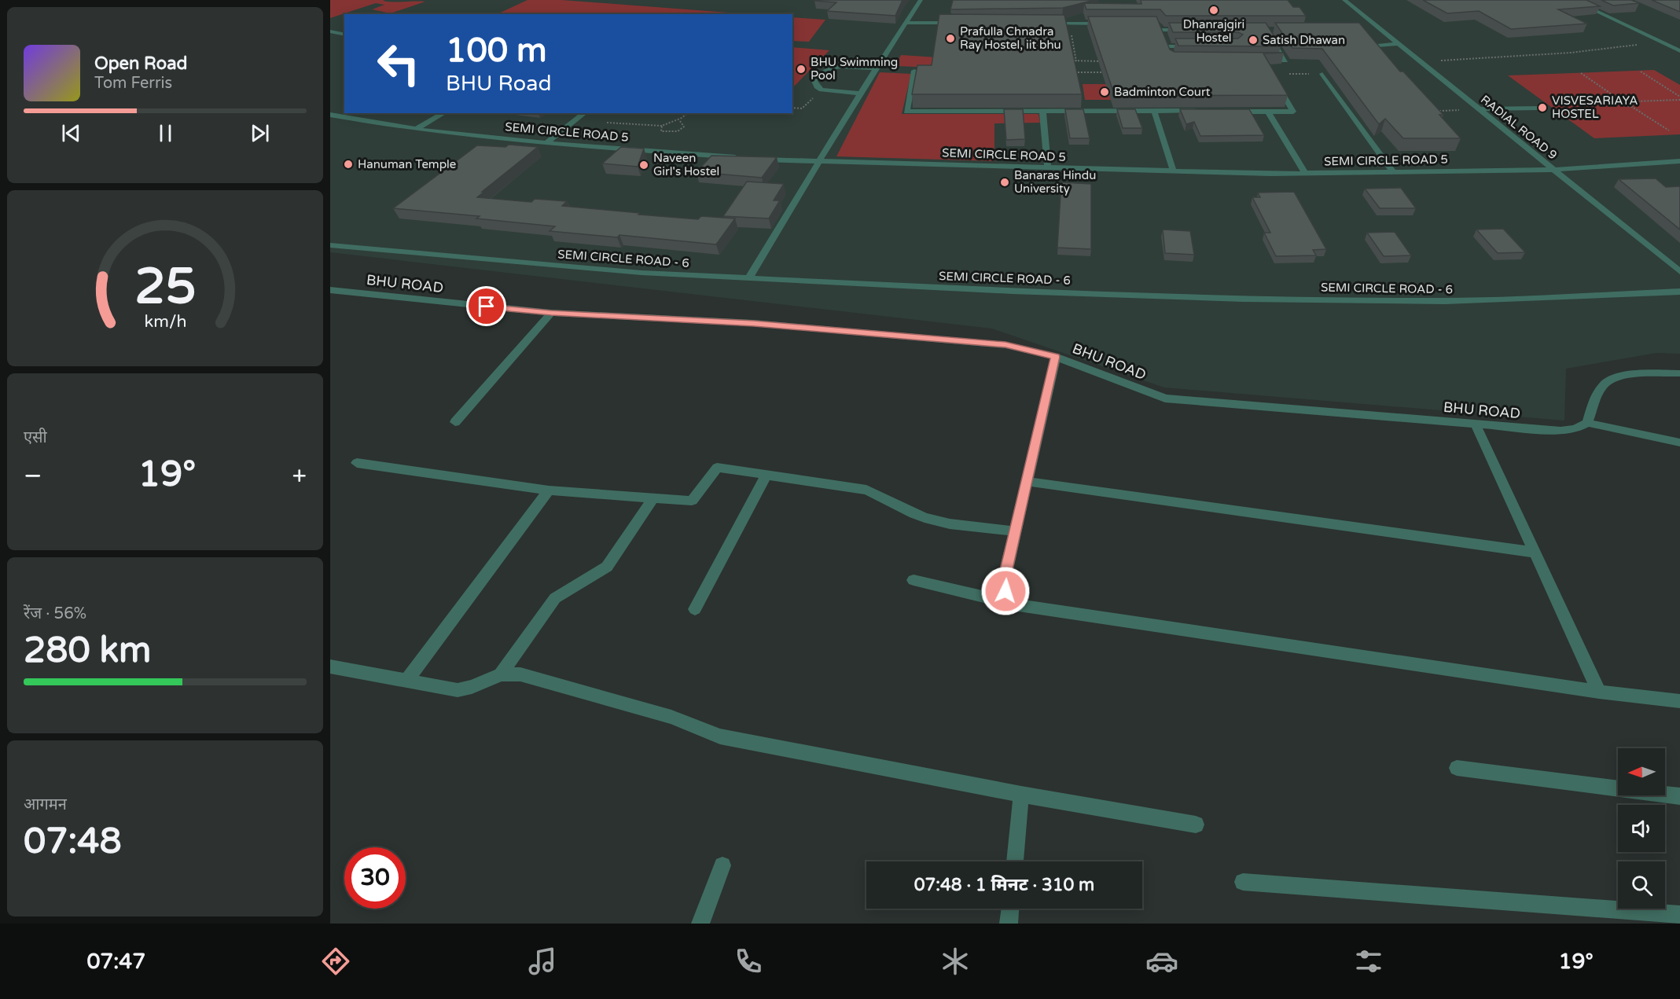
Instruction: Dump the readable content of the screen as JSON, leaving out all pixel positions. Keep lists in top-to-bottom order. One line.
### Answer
{"streets":{"street":["RADIAL ROAD 9","SEMI CIRCLE ROAD 5","SEMI CIRCLE ROAD - 6","BHU ROAD"]},"crossings":[["RADIAL ROAD 9","SEMI CIRCLE ROAD 5"]],"places":["Dhanrajgiri Hostel","Prafulla Chnadra Ray Hostel, iit bhu","Satish Dhawan","BHU Swimming Pool","Badminton Court","VISVESARIAYA HOSTEL","Hanuman Temple","Naveen Girl's Hostel","Banaras Hindu University"],"north":"left","page":{"turn":["100 m","BHU Road"],"song":["Open Road","Tom Ferris"],"tile":["एसी",["रेंज · 56%","280 km"],["आगमन","07:48"]],"heat":["−","19°","+"],"limit":"30","trip":"07:48 · 1 मिनट · 310 m","tabs":["07:47","19°"],"gauge":["25","km/h"]}}
